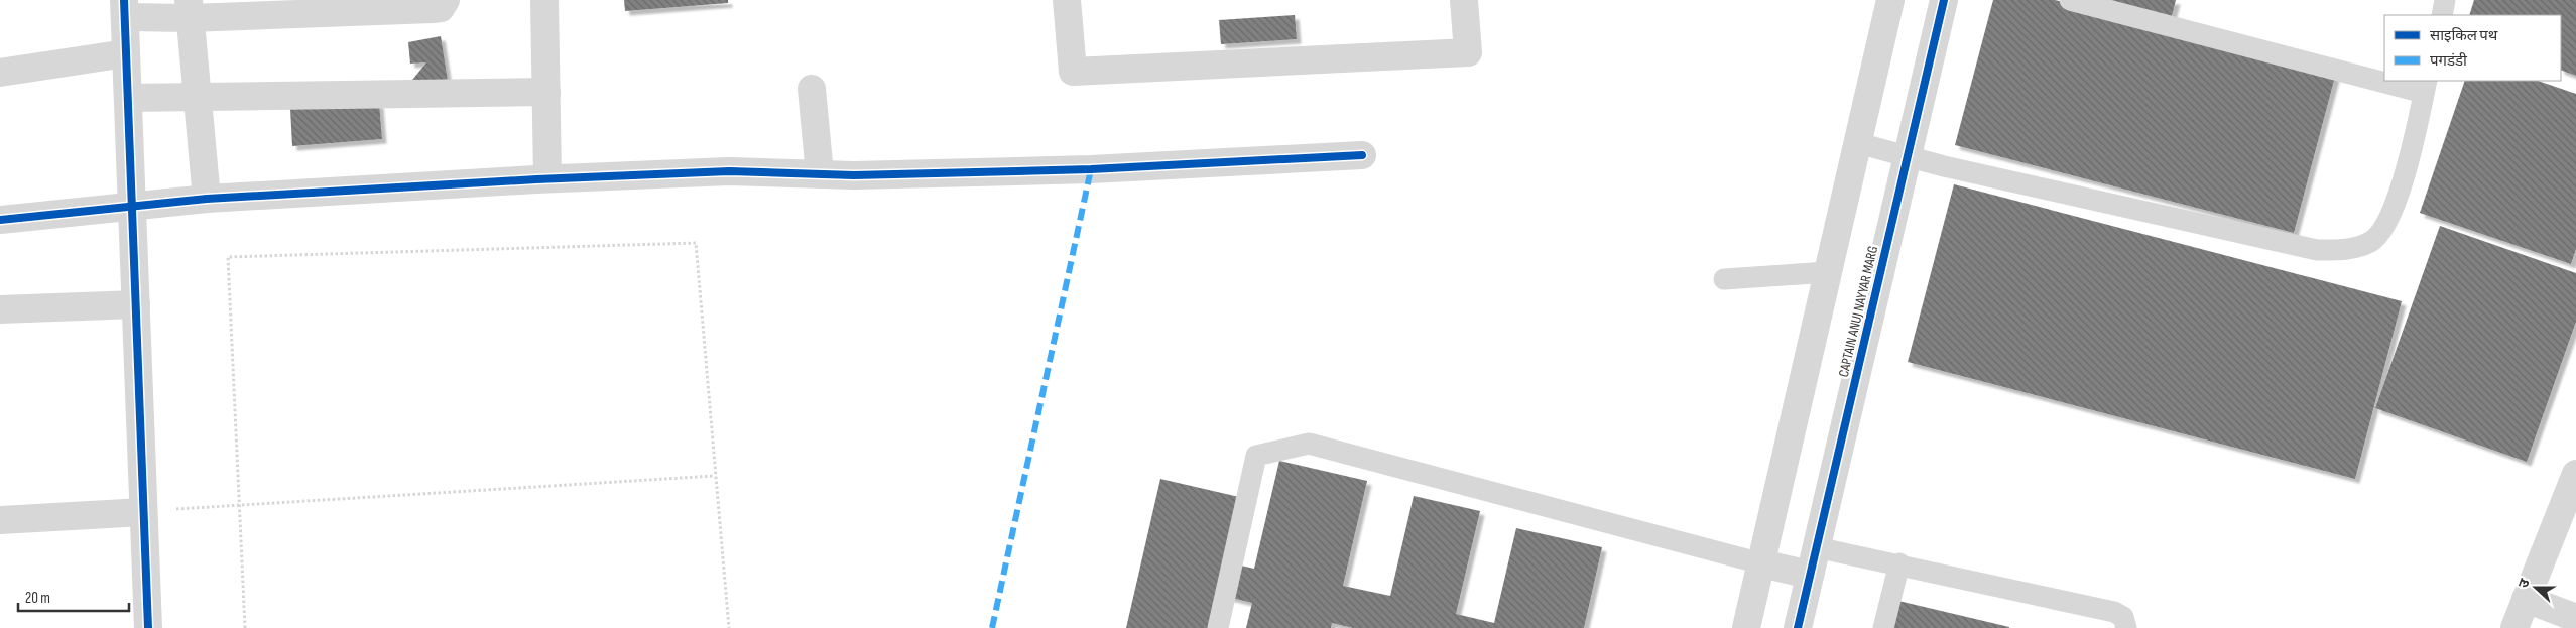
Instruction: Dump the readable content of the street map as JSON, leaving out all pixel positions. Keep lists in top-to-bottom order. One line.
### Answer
{"streets":{"street":["CAPTAIN ANUJ NAYYAR MARG"]},"legend":["साइकिल पथ","पगडंडी"],"scale_bar":"20 m","north":"left"}
